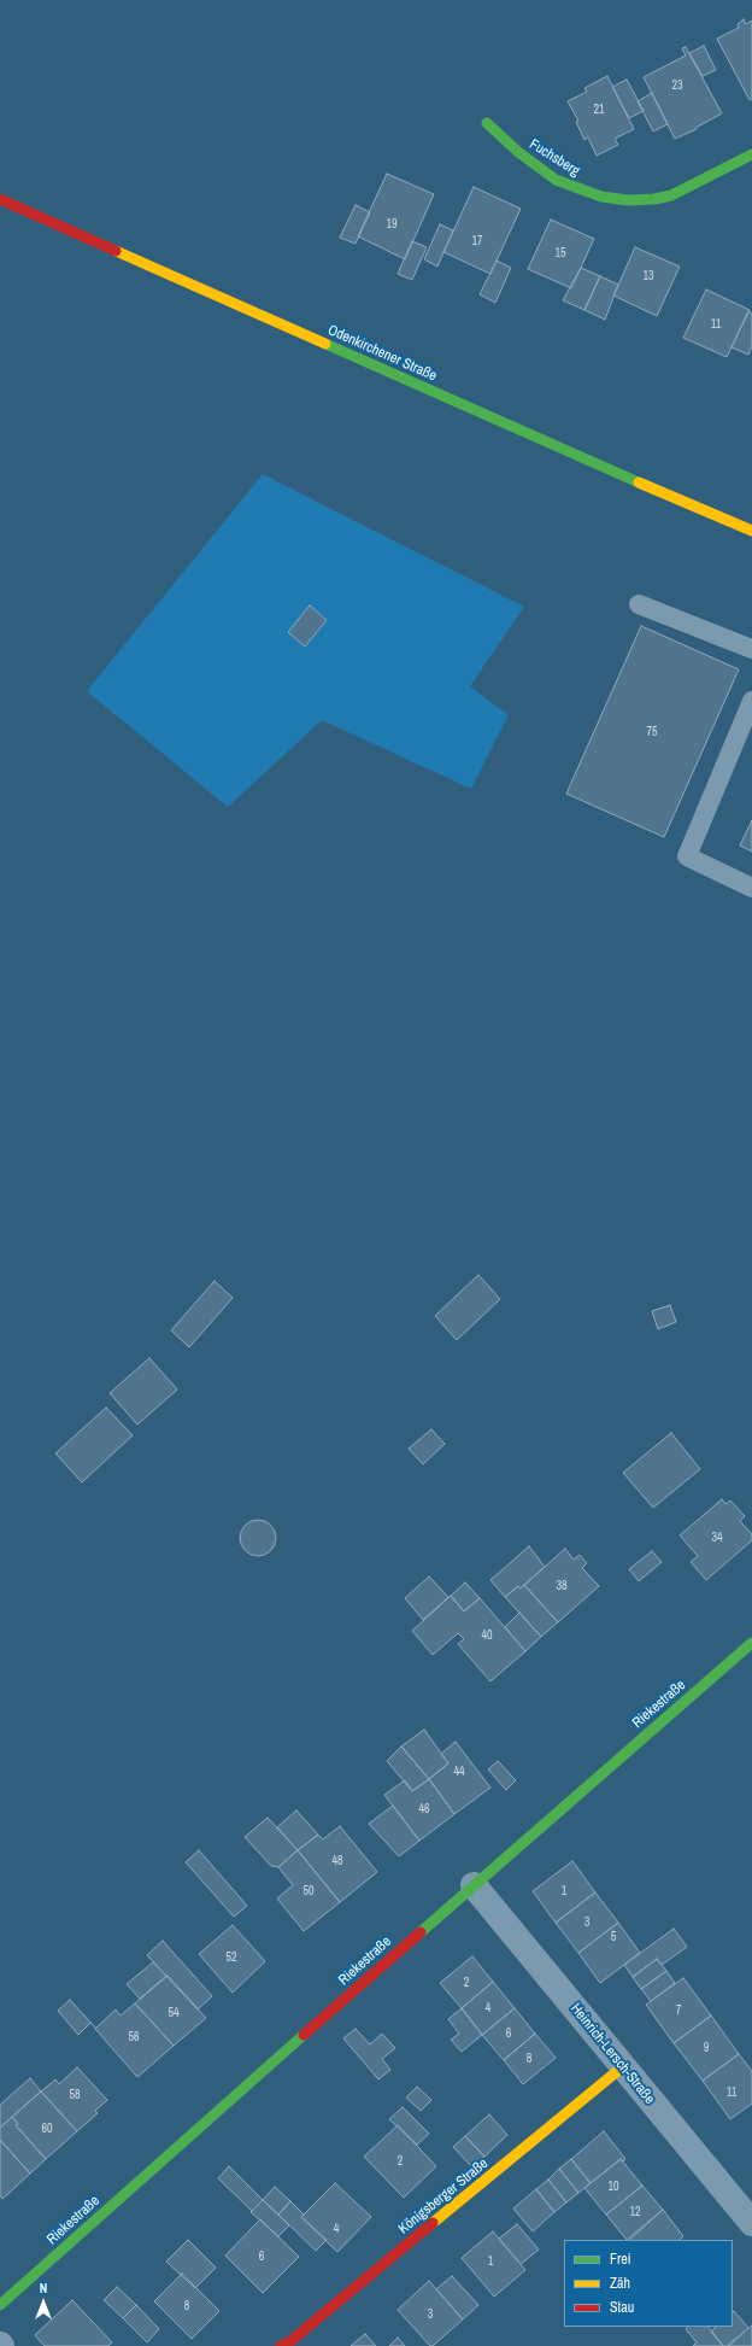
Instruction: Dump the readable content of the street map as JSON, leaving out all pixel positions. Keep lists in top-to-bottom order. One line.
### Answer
{"streets":{"street":["Fuchsberg","Odenkirchener Straße","Riekestraße","Heinrich-Lersch-Straße","Königsberger Straße"]},"crossings":[["Riekestraße","Heinrich-Lersch-Straße"],["Heinrich-Lersch-Straße","Königsberger Straße"]],"house_numbers":["23","21","19","17","15","13","11","75","34","38","40","44","46","48","50","1","3","5","52","2","4","7","54","6","56","9","8","11","58","60","2","10","12","4","6","1","8","3"],"legend":["Frei","Zäh","Stau"],"north":"top"}
